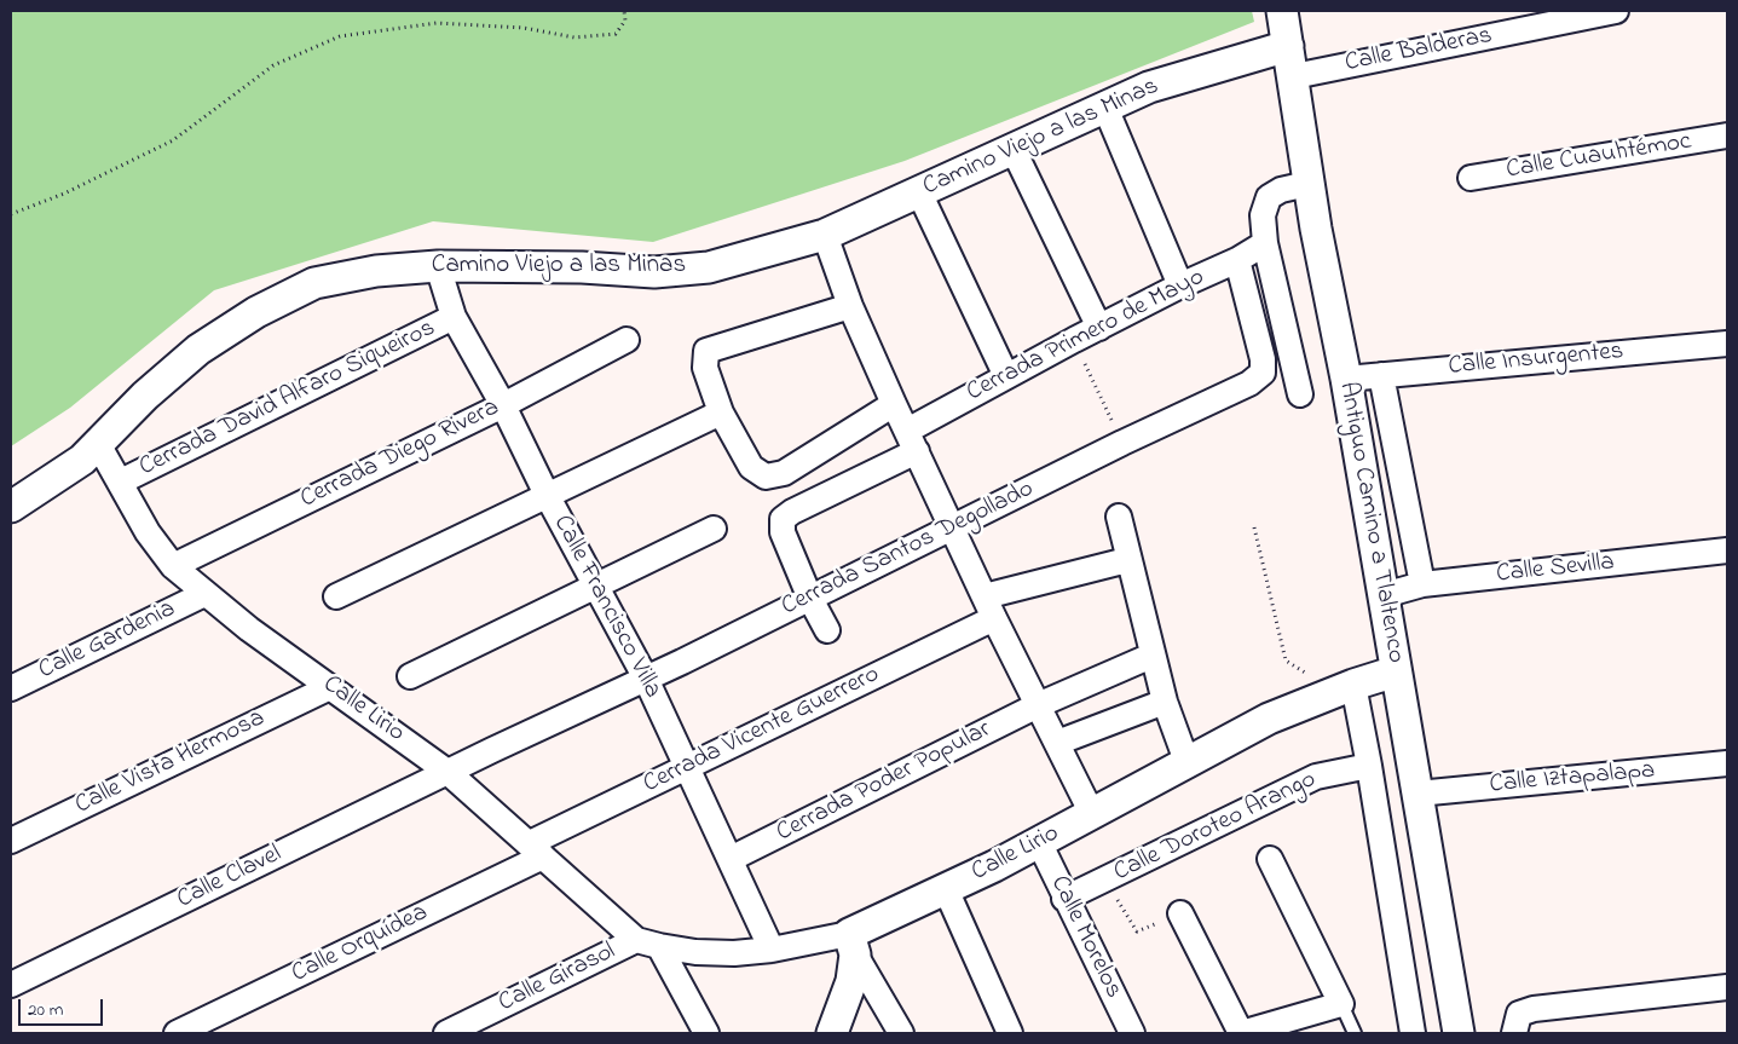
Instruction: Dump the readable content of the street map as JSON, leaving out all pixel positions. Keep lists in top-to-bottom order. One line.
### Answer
{"streets":{"street":["Calle Balderas","Camino Viejo a las Minas","Calle Cuauhtémoc","Cerrada Primero de Mayo","Calle Insurgentes","Cerrada David Alfaro Siqueiros","Cerrada Diego Rivera","Antiguo Camino a Tlaltenco","Cerrada Santos Degollado","Calle Sevilla","Calle Francisco Villa","Calle Gardenia","Calle Lirio","Cerrada Vicente Guerrero","Calle Vista Hermosa","Calle Iztapalapa","Cerrada Poder Popular","Calle Doroteo Arango","Calle Clavel","Calle Morelos","Calle Orquídea","Calle Girasol"]},"crossings":[["Calle Balderas","Antiguo Camino a Tlaltenco"],["Camino Viejo a las Minas","Antiguo Camino a Tlaltenco"],["Camino Viejo a las Minas","Calle Francisco Villa"],["Camino Viejo a las Minas","Calle Lirio"],["Cerrada Primero de Mayo","Cerrada Santos Degollado"],["Calle Insurgentes","Antiguo Camino a Tlaltenco"],["Cerrada David Alfaro Siqueiros","Calle Francisco Villa"],["Cerrada David Alfaro Siqueiros","Calle Lirio"],["Cerrada Diego Rivera","Calle Francisco Villa"],["Cerrada Diego Rivera","Calle Lirio"],["Antiguo Camino a Tlaltenco","Calle Sevilla"],["Antiguo Camino a Tlaltenco","Calle Lirio"],["Antiguo Camino a Tlaltenco","Calle Iztapalapa"],["Cerrada Santos Degollado","Calle Francisco Villa"],["Cerrada Santos Degollado","Calle Lirio"],["Cerrada Santos Degollado","Calle Clavel"],["Calle Francisco Villa","Calle Lirio"],["Calle Francisco Villa","Cerrada Vicente Guerrero"],["Calle Francisco Villa","Cerrada Poder Popular"],["Calle Gardenia","Calle Lirio"],["Calle Lirio","Cerrada Vicente Guerrero"],["Calle Lirio","Calle Vista Hermosa"],["Calle Lirio","Calle Clavel"],["Calle Lirio","Calle Morelos"],["Calle Lirio","Calle Orquídea"],["Calle Lirio","Calle Girasol"],["Cerrada Vicente Guerrero","Calle Orquídea"],["Calle Doroteo Arango","Calle Morelos"]],"scale_bar":"20 m"}
